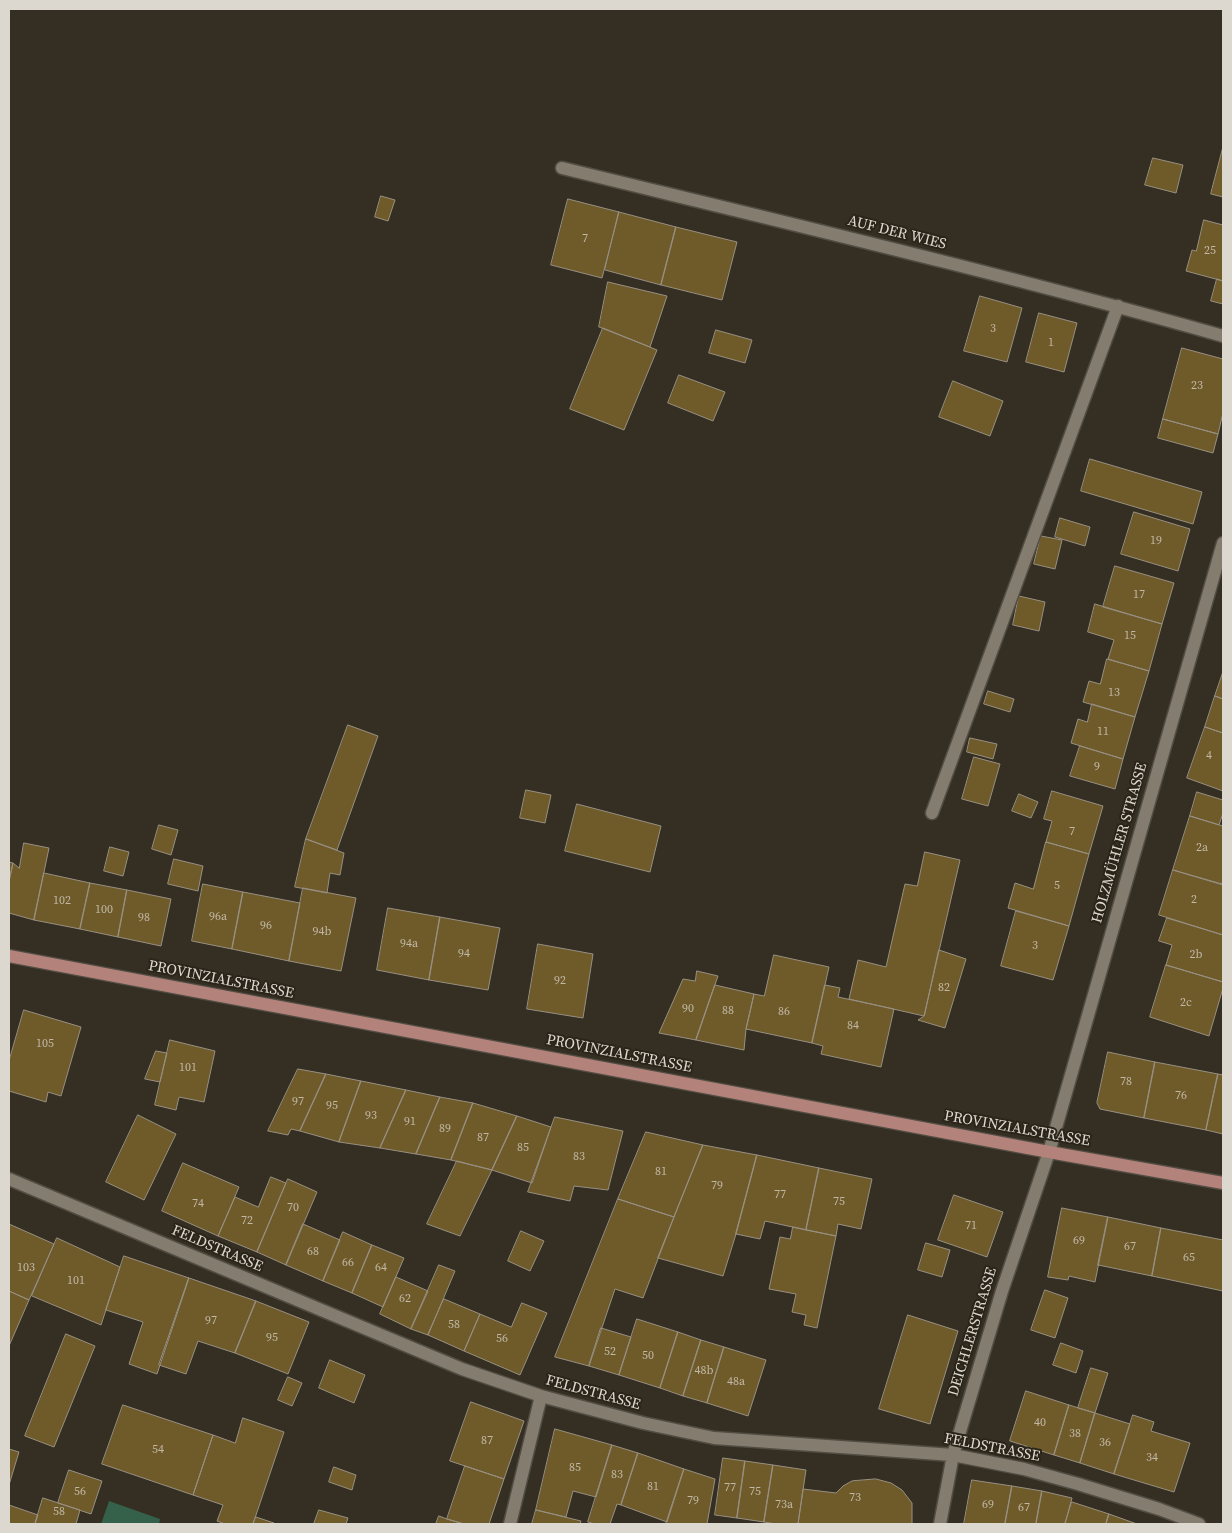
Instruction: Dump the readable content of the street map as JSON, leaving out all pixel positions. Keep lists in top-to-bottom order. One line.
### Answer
{"streets":{"main road":["PROVINZIALSTRASSE"],"street":["AUF DER WIES","HOLZMÜHLER STRASSE","FELDSTRASSE","DEICHLERSTRASSE"]},"crossings":[["HOLZMÜHLER STRASSE","PROVINZIALSTRASSE"],["HOLZMÜHLER STRASSE","DEICHLERSTRASSE"],["PROVINZIALSTRASSE","DEICHLERSTRASSE"],["FELDSTRASSE","DEICHLERSTRASSE"]],"house_numbers":["7","25","3","1","23","19","17","15","13","11","4","9","7","2a","5","2","102","100","96a","98","96","94b","94a","3","94","2b","92","82","2c","90","88","86","84","105","101","78","76","97","95","93","91","89","87","85","83","81","79","77","75","74","70","72","71","69","67","68","65","66","103","64","101","62","97","58","95","56","52","50","48b","48a","40","38","87","36","54","34","85","83","81","77","56","75","73","79","73a","69","67","58"]}
